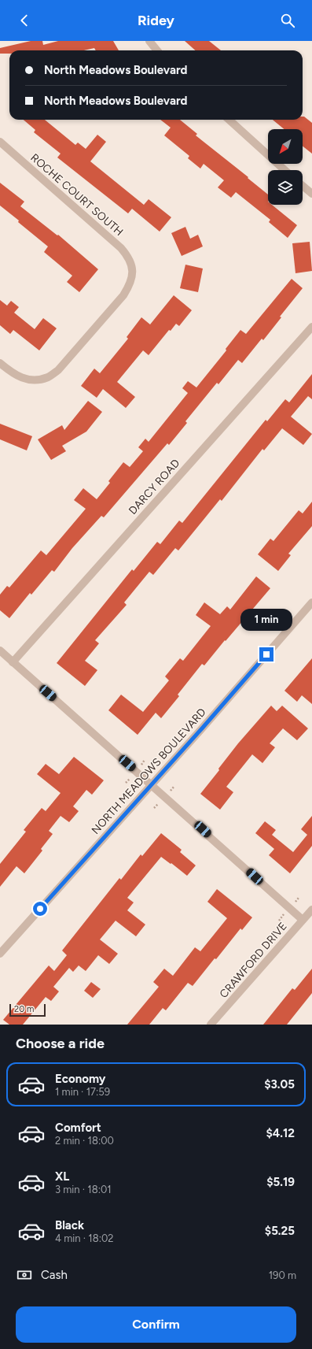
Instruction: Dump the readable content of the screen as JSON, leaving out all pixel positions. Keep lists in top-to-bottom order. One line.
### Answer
{"streets":{"street":["ROCHE COURT SOUTH","DARCY ROAD","NORTH MEADOWS BOULEVARD","CRAWFORD DRIVE"]},"scale_bar":"20 m","north":"bottom left","page":{"header":"Ridey","banner":["North Meadows Boulevard","North Meadows Boulevard"],"bubble":"1 min","scale":"20 m","heading":"Choose a ride","list":[{"name":"Economy","note":"1 min · 17:59","value":"$3.05"},{"name":"Comfort","note":"2 min · 18:00","value":"$4.12"},{"name":"XL","note":"3 min · 18:01","value":"$5.19"},{"name":"Black","note":"4 min · 18:02","value":"$5.25"}],"pay":["Cash","190 m"],"buttons":"Confirm"}}
